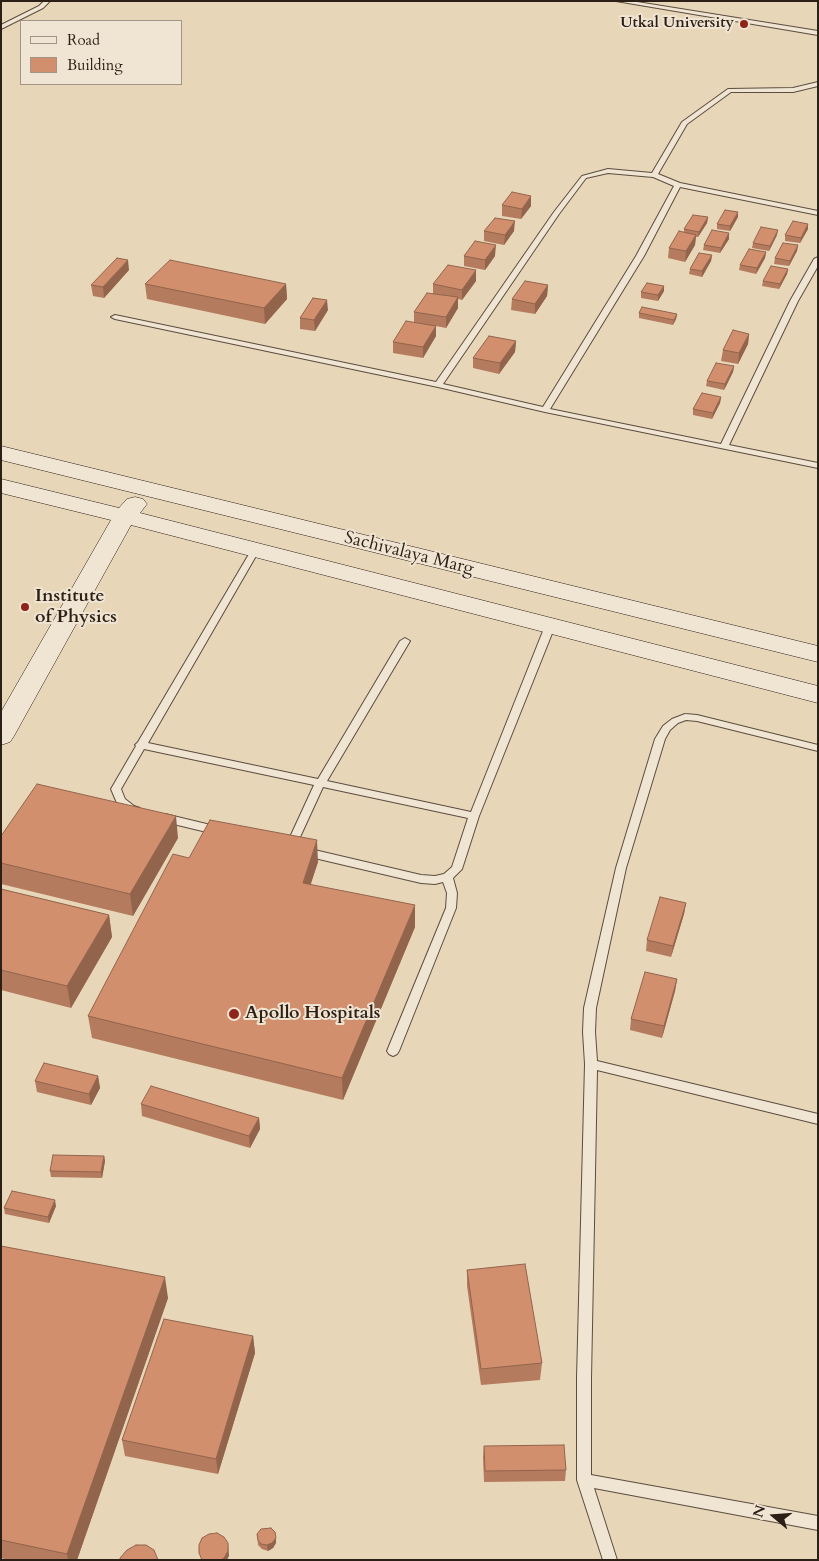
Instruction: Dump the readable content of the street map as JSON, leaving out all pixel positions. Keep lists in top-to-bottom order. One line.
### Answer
{"streets":{"main road":["Sachivalaya Marg"]},"places":["Utkal University","Institute of Physics","Apollo Hospitals"],"legend":["Road","Building"],"north":"left"}
